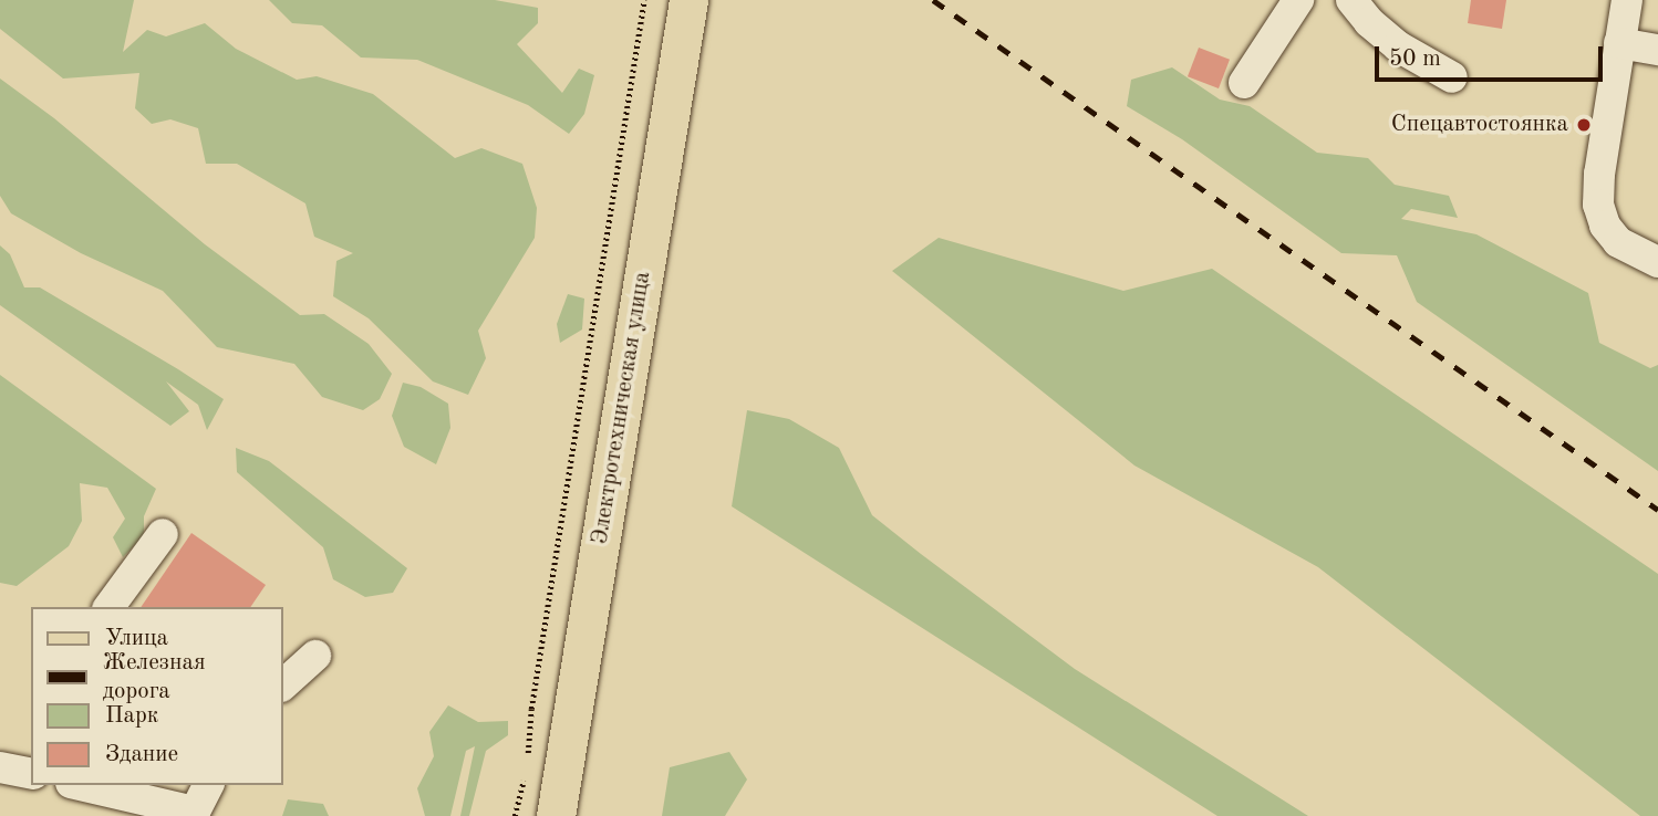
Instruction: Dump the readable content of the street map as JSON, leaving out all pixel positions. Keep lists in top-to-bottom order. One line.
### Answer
{"streets":{"main road":["Электротехническая улица"]},"places":["Спецавтостоянка"],"legend":["Улица","Железная дорога","Парк","Здание"],"scale_bar":"50 m"}
